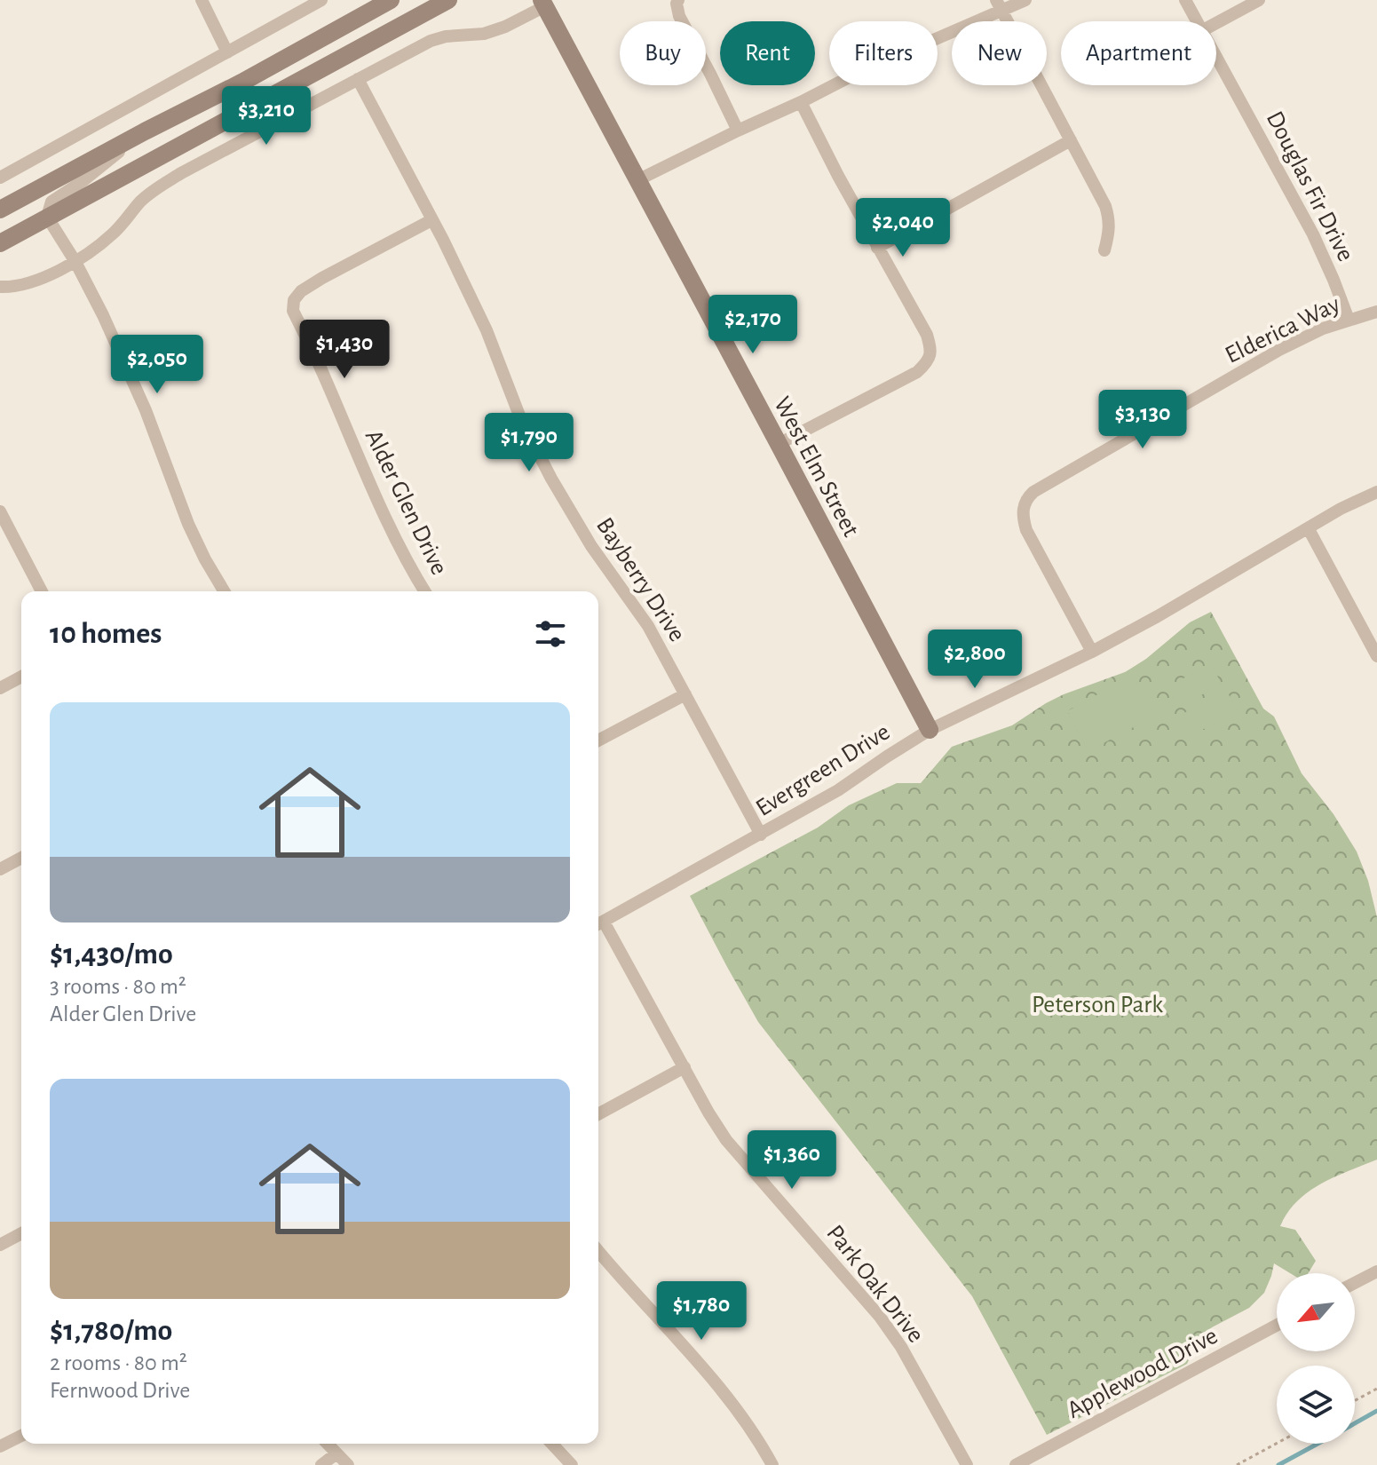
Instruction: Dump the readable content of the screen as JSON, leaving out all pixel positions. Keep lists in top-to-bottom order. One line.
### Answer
{"streets":{"main road":["West Elm Street"],"street":["Douglas Fir Drive","Elderica Way","Alder Glen Drive","Bayberry Drive","Evergreen Drive","Park Oak Drive","Applewood Drive"]},"crossings":[["Douglas Fir Drive","Elderica Way"],["Elderica Way","Evergreen Drive"],["West Elm Street","Evergreen Drive"],["Alder Glen Drive","Bayberry Drive"],["Bayberry Drive","Evergreen Drive"],["Evergreen Drive","Park Oak Drive"]],"parks":["Peterson Park"],"north":"bottom left","page":{"chip":["Buy","Rent","Filters","New","Apartment"],"price":["$3,210","$2,040","$2,170","$1,430","$2,050","$3,130","$1,790","$2,800","$1,360","$1,780"],"heading":"10 homes","list":[{"name":"$1,430/mo","note":"3 rooms · 80 m² · Alder Glen Drive"},{"name":"$1,780/mo","note":"2 rooms · 80 m² · Fernwood Drive"}]}}
